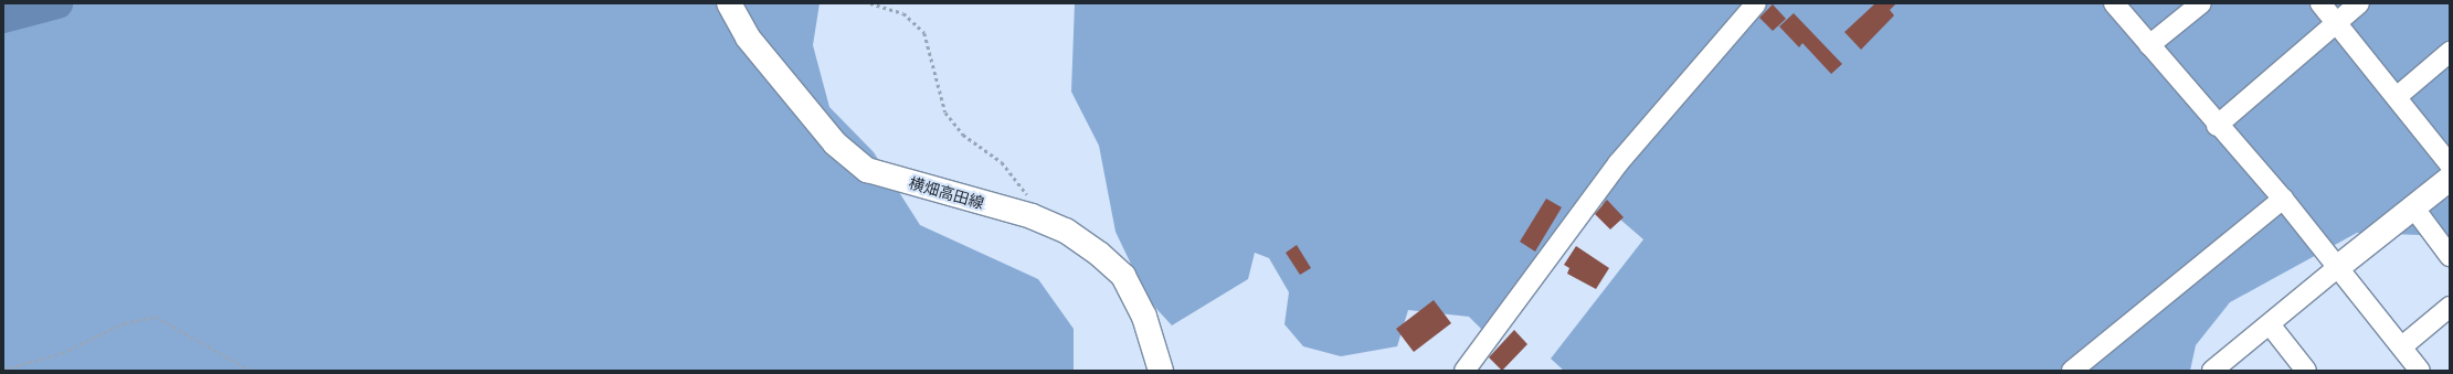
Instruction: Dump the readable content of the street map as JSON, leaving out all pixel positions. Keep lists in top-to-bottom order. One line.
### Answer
{"streets":{"main road":["横畑高田線"]}}
